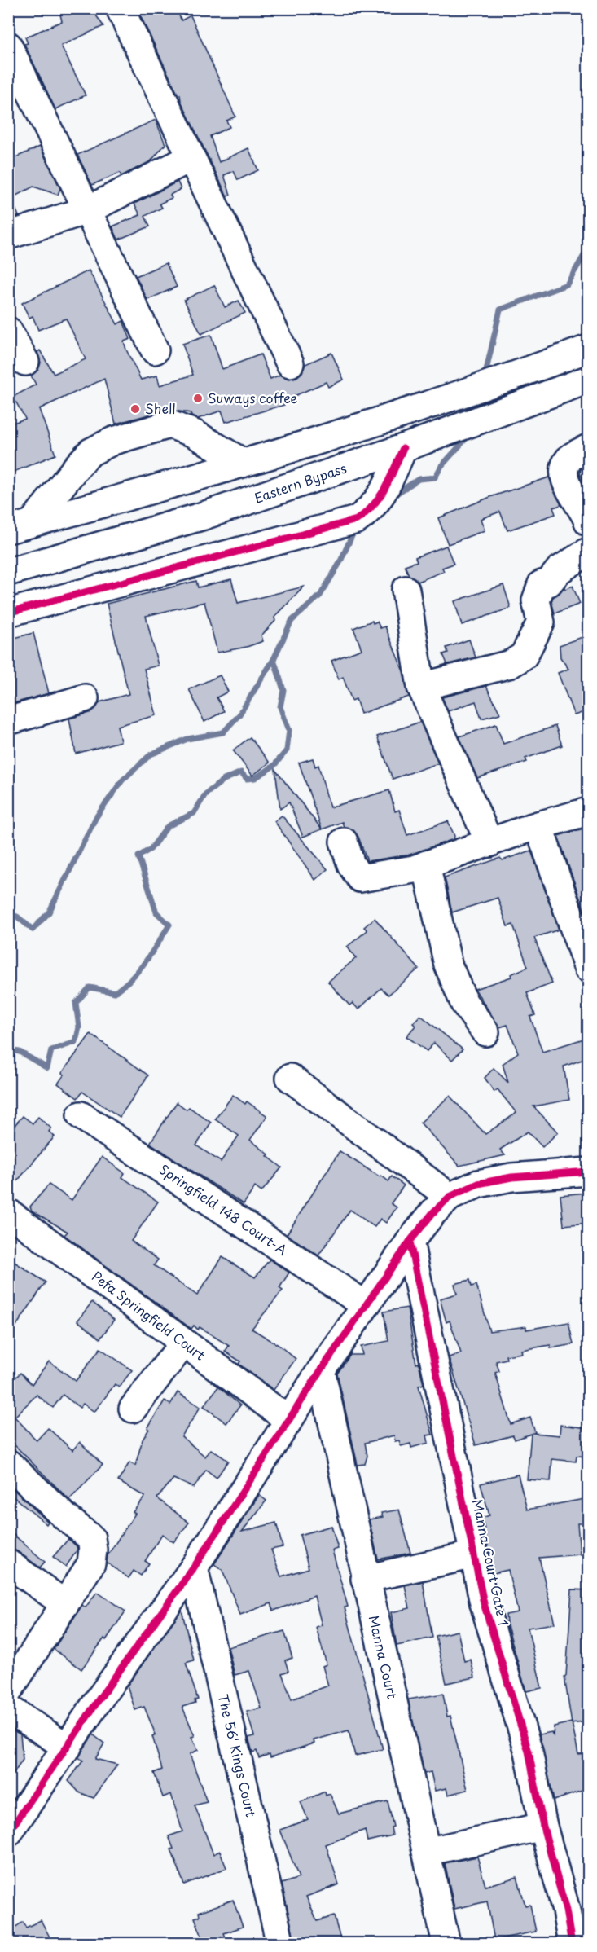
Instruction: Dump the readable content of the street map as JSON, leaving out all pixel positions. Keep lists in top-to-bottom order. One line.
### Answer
{"streets":{"street":["Eastern Bypass","Springfield 148 Court-A","Pefa Springfield Court","Manna Court Gate 1","Manna Court","The 56' Kings Court"]},"places":["Suways coffee","Shell"]}
